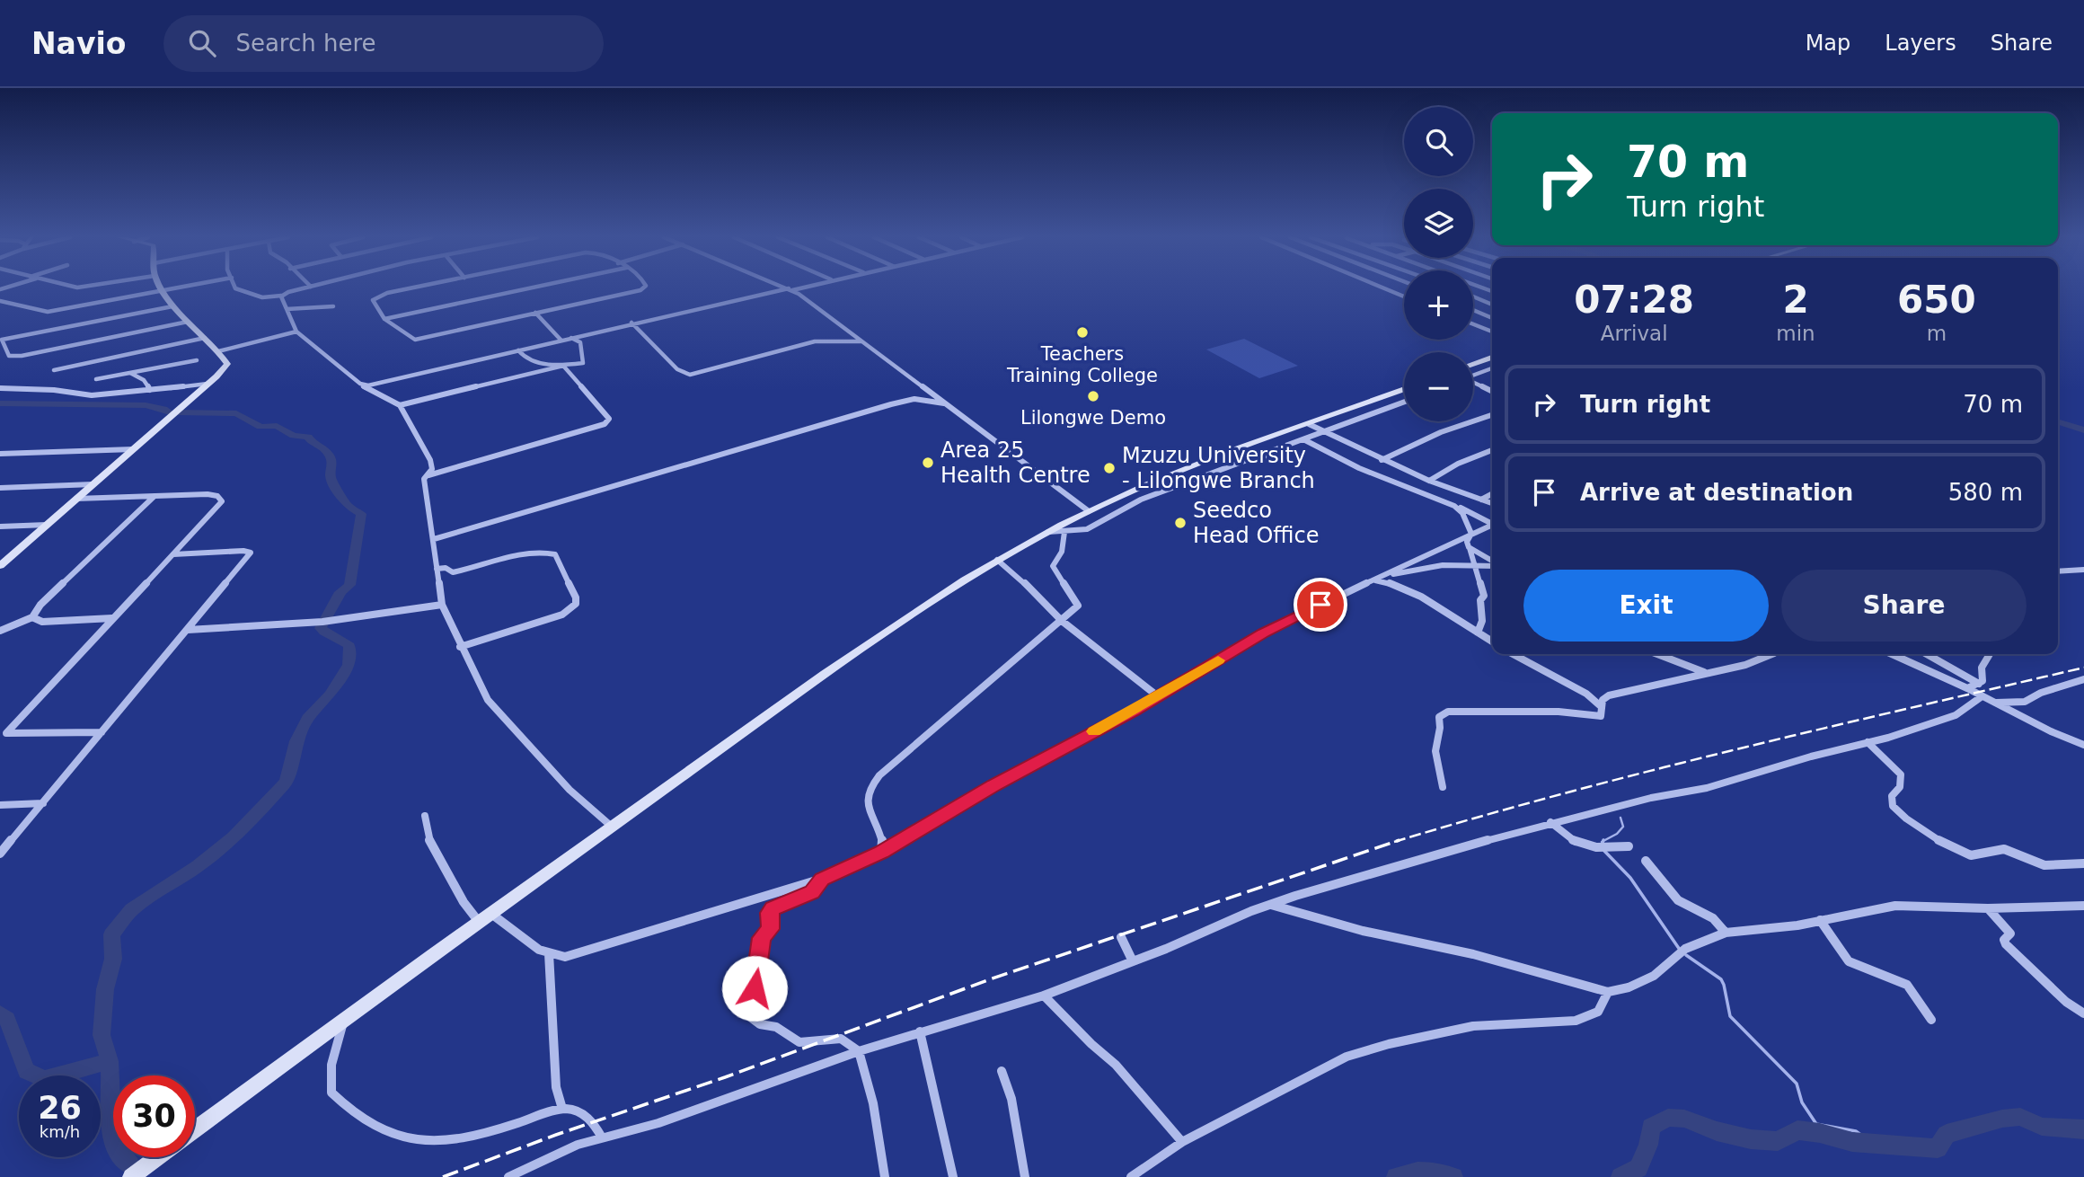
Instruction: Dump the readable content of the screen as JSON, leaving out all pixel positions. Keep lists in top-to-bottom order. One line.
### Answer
{"places":["Teachers Training College","Lilongwe Demo","Area 25 Health Centre","Mzuzu University - Lilongwe Branch","Seedco Head Office"],"page":{"header":"Navio","search":"Search here","nav":["Map","Layers","Share"],"map_buttons":["+","−"],"turn":["70 m","Turn right"],"eta":["07:28","Arrival","2","min","650","m"],"list":[{"name":"Turn right","value":"70 m"},{"name":"Arrive at destination","value":"580 m"}],"buttons":["Exit","Share"],"speed":"26 km/h","limit":"30"}}
